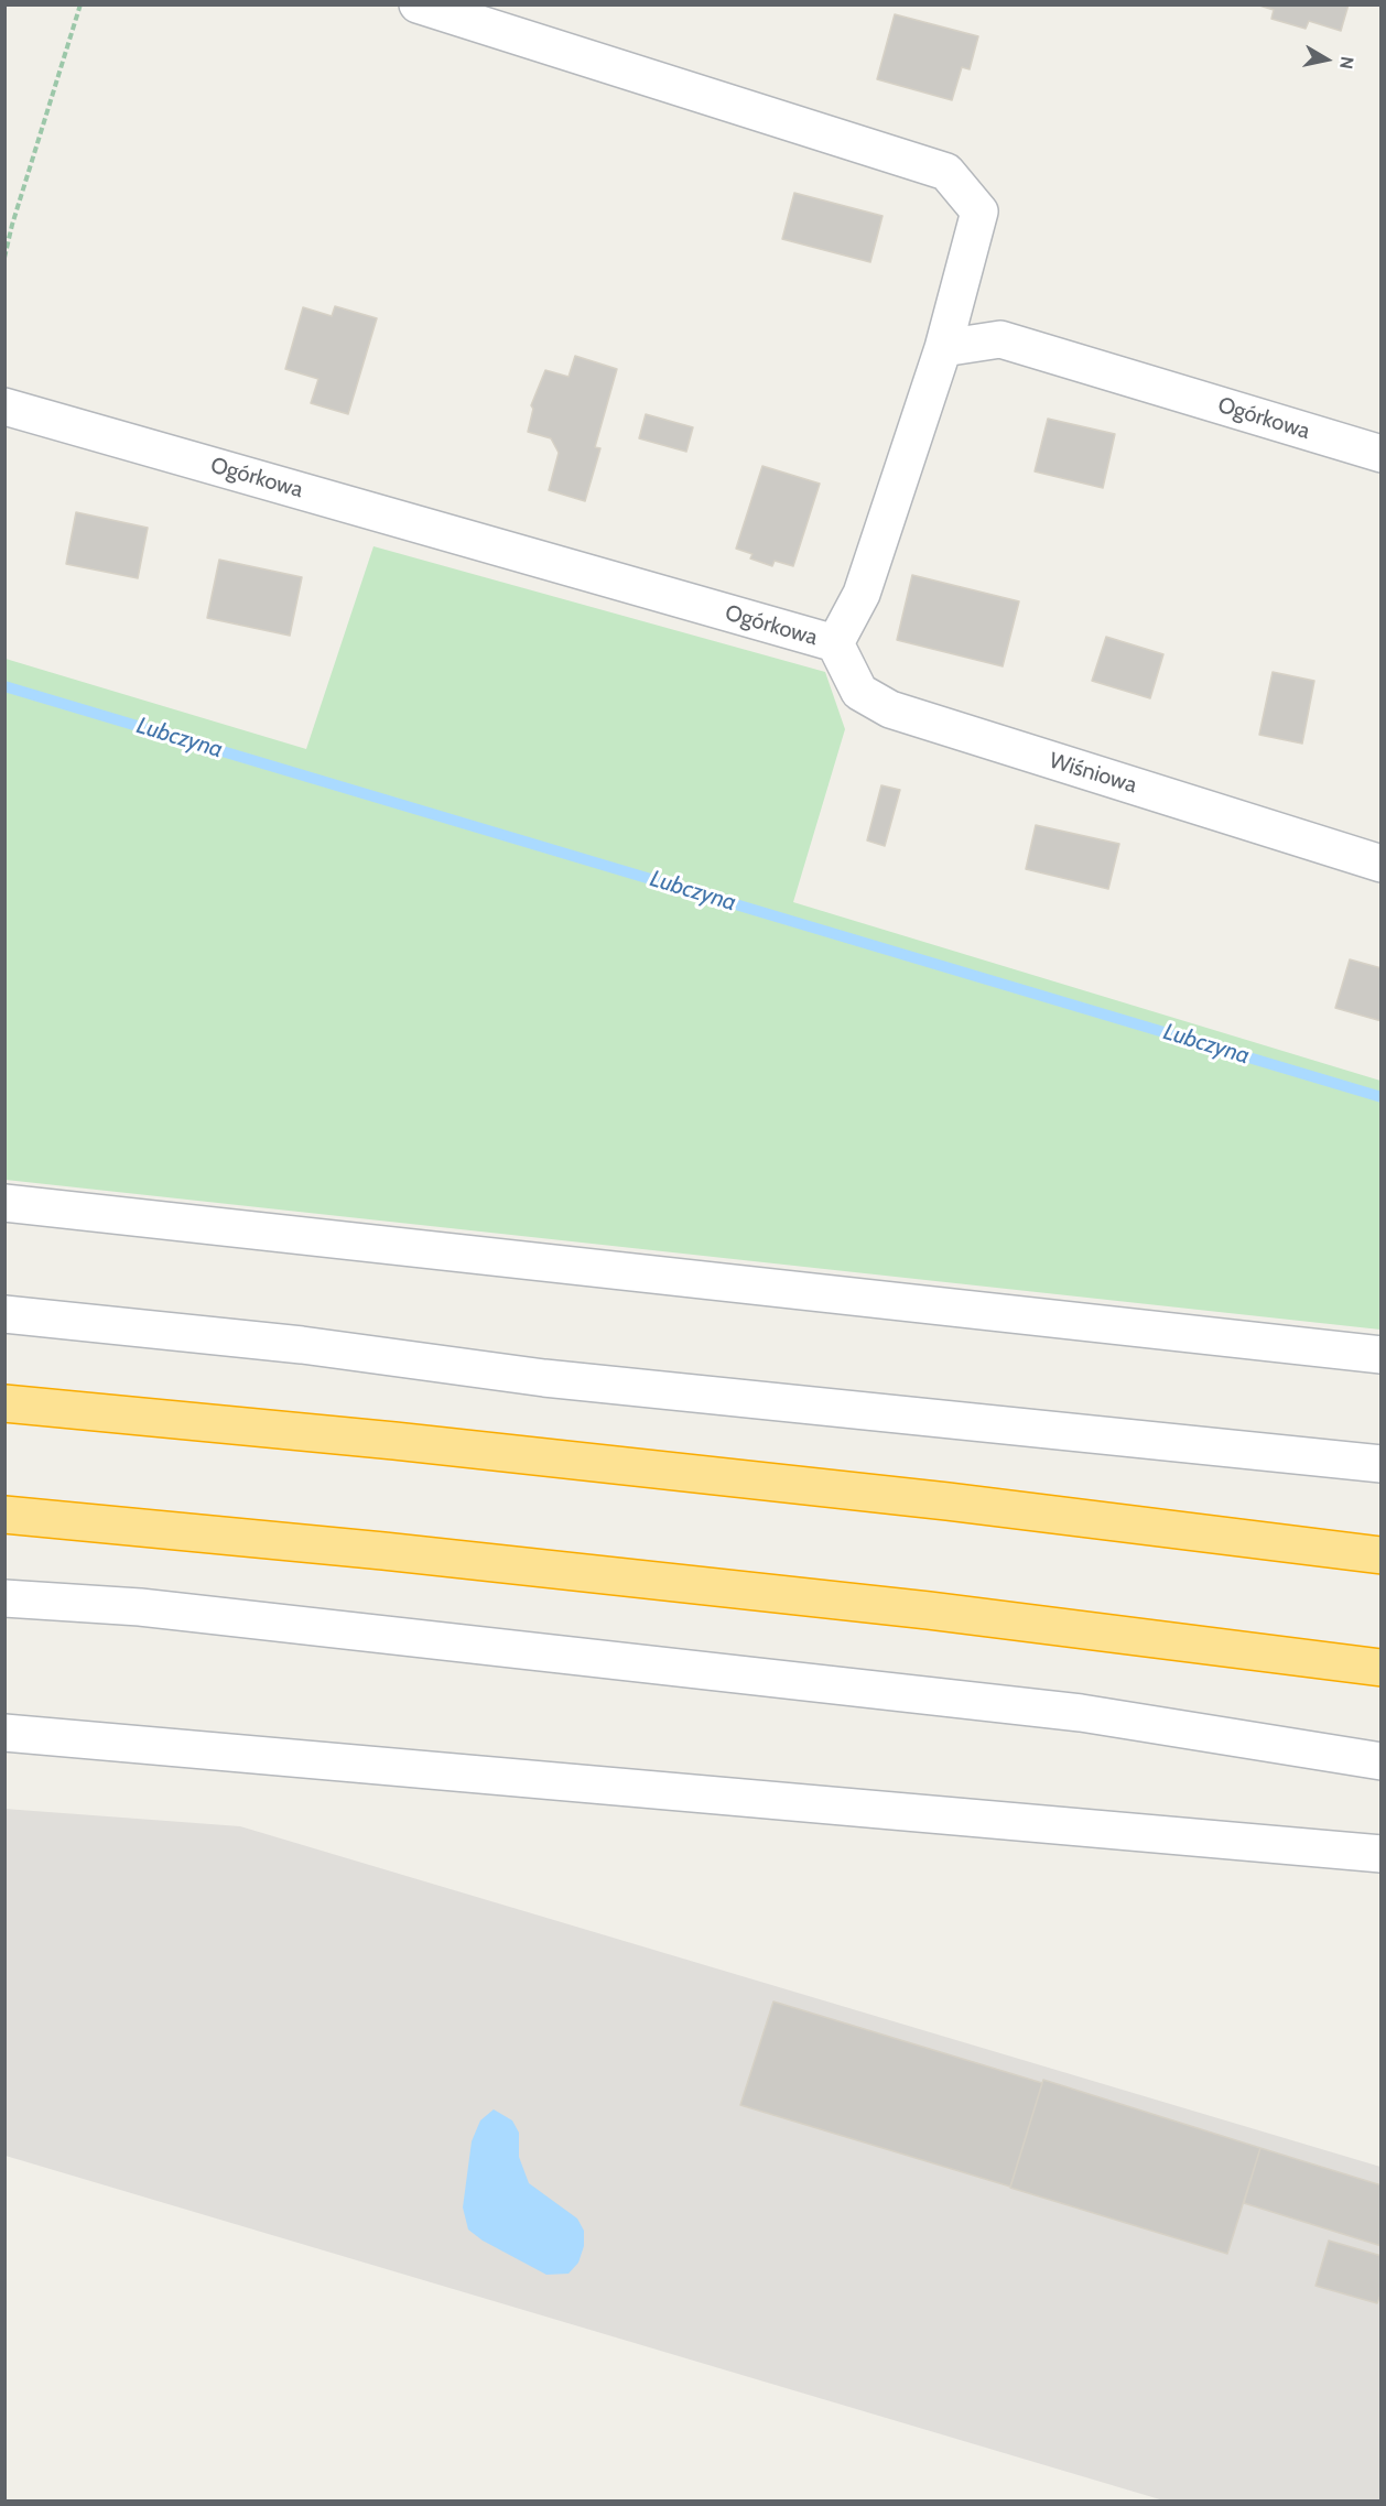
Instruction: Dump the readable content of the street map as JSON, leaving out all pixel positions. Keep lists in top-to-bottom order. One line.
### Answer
{"streets":{"street":["Ogórkowa","Wiśniowa"]},"crossings":[["Ogórkowa","Wiśniowa"]],"water":["Lubczyna"],"north":"right"}
